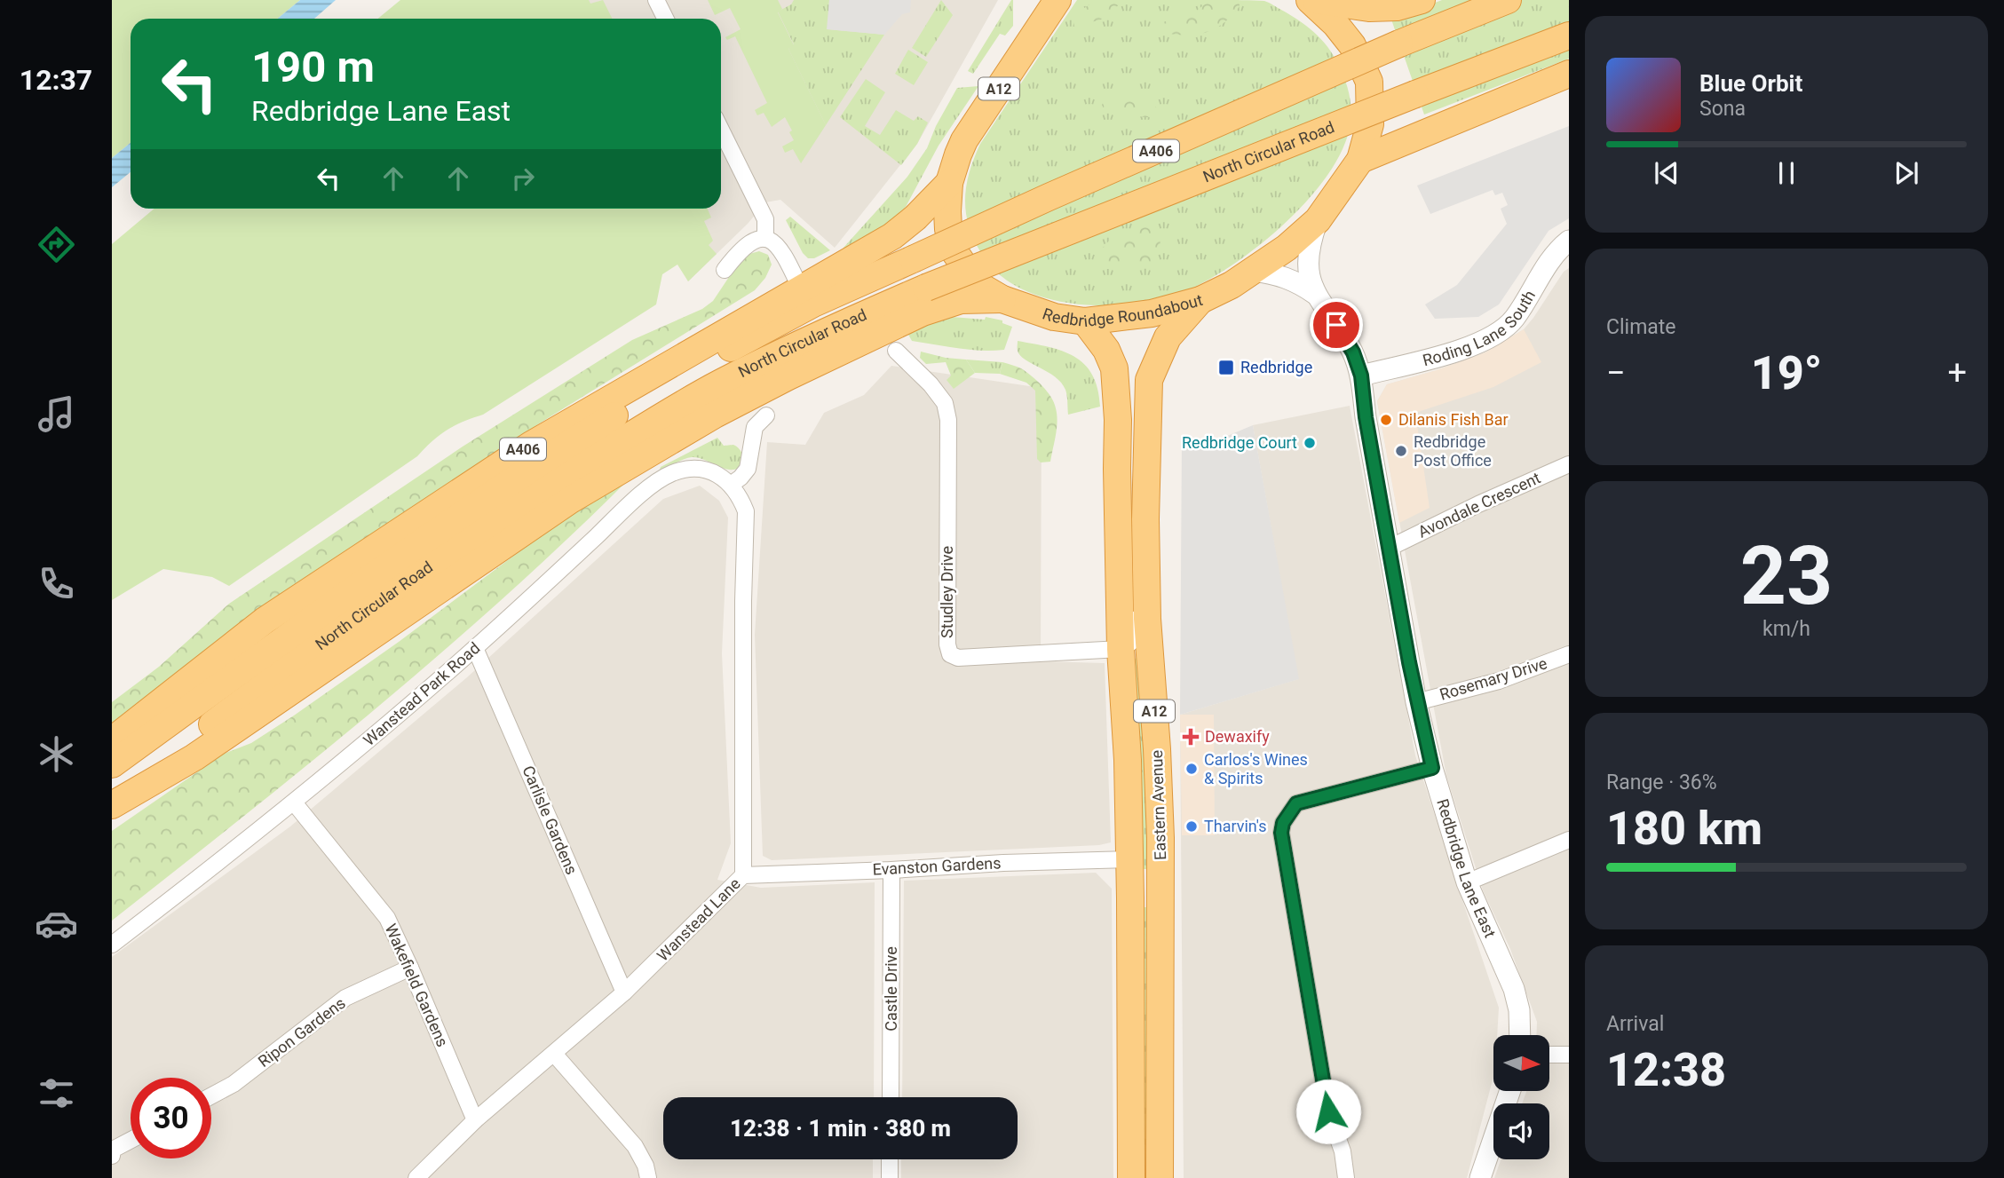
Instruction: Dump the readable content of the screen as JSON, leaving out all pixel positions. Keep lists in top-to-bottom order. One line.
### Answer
{"streets":{"highway":["A12","A406","North Circular Road","Redbridge Roundabout","Eastern Avenue"],"street":["Roding Lane South","Avondale Crescent","Studley Drive","Rosemary Drive","Wanstead Park Road","Carlisle Gardens","Evanston Gardens","Redbridge Lane East","Wanstead Lane","Wakefield Gardens","Castle Drive","Ripon Gardens"]},"crossings":[["A406","Redbridge Roundabout"],["Redbridge Roundabout","Eastern Avenue"],["Redbridge Roundabout","Redbridge Lane East"],["Roding Lane South","Redbridge Lane East"],["Avondale Crescent","Redbridge Lane East"],["Studley Drive","Eastern Avenue"],["Rosemary Drive","Redbridge Lane East"],["Wanstead Park Road","Carlisle Gardens"],["Wanstead Park Road","Wanstead Lane"],["Wanstead Park Road","Wakefield Gardens"],["Eastern Avenue","Evanston Gardens"],["Carlisle Gardens","Wanstead Lane"],["Evanston Gardens","Wanstead Lane"],["Evanston Gardens","Castle Drive"],["Wanstead Lane","Wakefield Gardens"],["Wakefield Gardens","Ripon Gardens"]],"places":{"transit":["Redbridge"],"other":["Dilanis Fish Bar","Redbridge Court","Redbridge Post Office","Carlos's Wines & Spirits","Tharvin's"],"health":["Dewaxify"]},"north":"right","page":{"tabs":"12:37","turn":["190 m","Redbridge Lane East"],"song":["Blue Orbit","Sona"],"tile":["Climate",["23","km/h"],["Range · 36%","180 km"],["Arrival","12:38"]],"heat":["−","19°","+"],"limit":"30","trip":"12:38 · 1 min · 380 m"}}
